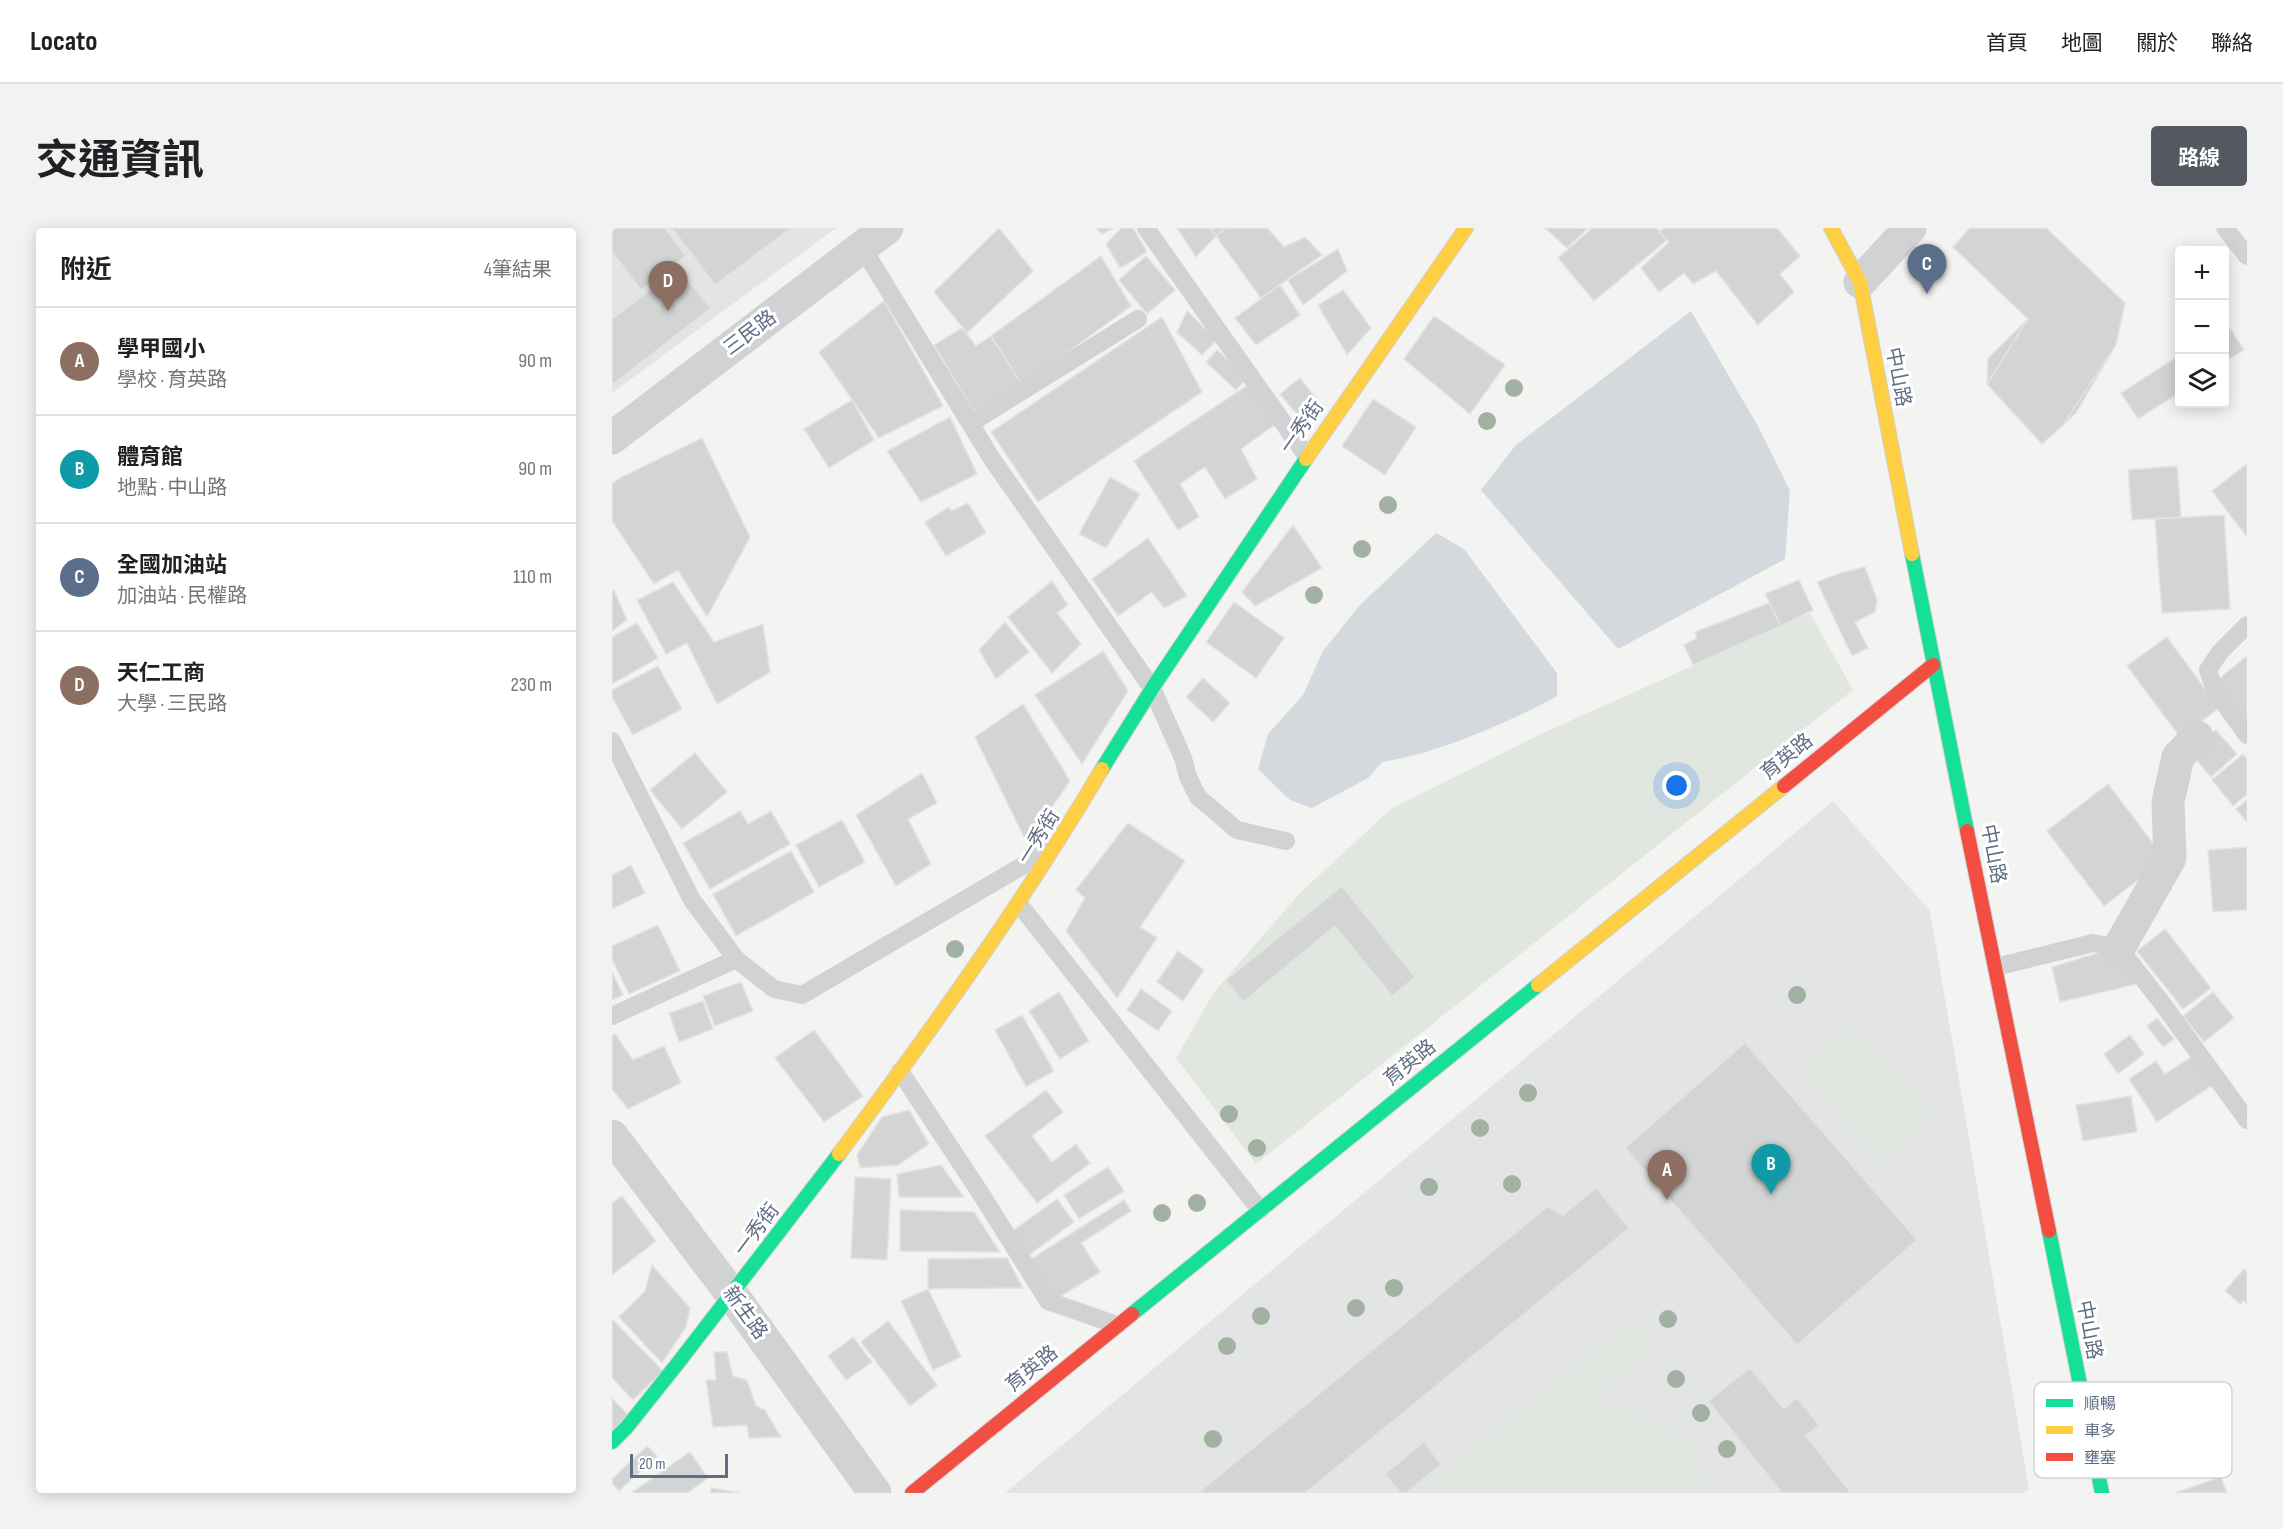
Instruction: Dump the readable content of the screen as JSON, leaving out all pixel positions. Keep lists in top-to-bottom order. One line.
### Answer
{"streets":{"street":["三民路","中山路","一秀街","育英路","新生路"]},"crossings":[["中山路","育英路"],["一秀街","新生路"]],"legend":["順暢","車多","壅塞"],"scale_bar":"20 m","page":{"header":"Locato","nav":["首頁","地圖","關於","聯絡"],"title":"交通資訊","buttons":"路線","heading":["附近","4筆結果"],"pins":["C","D","B","A"],"map_buttons":["+","−"],"list":[{"mark":"A","name":"學甲國小","note":"學校 · 育英路","value":"90 m"},{"mark":"B","name":"體育館","note":"地點 · 中山路","value":"90 m"},{"mark":"C","name":"全國加油站","note":"加油站 · 民權路","value":"110 m"},{"mark":"D","name":"天仁工商","note":"大學 · 三民路","value":"230 m"}],"scale":"20 m"}}
